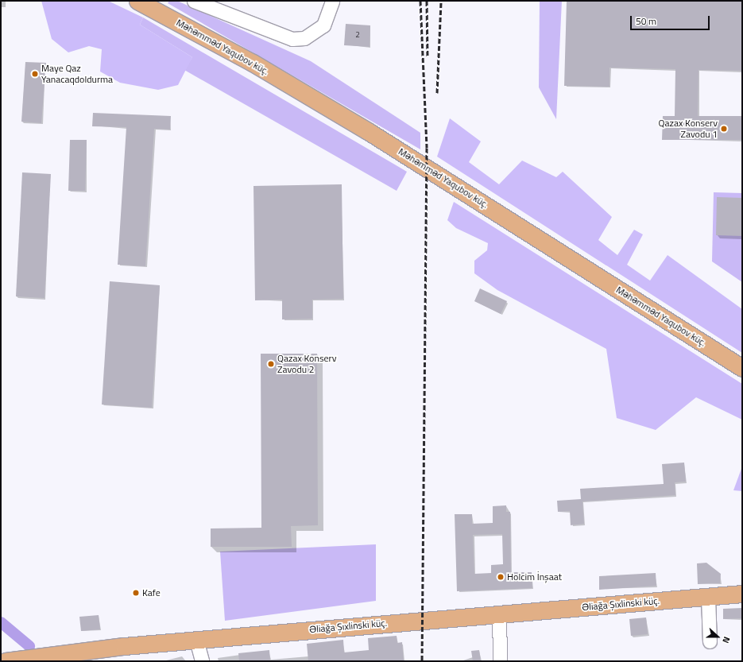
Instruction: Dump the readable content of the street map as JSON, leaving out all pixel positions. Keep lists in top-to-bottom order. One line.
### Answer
{"streets":{"main road":["Məhəmməd Yaqubov küç.","Əliağa Şıxlinski küç."]},"places":["Maye Qaz Yanacaqdoldurma","Qazax Konserv Zavodu 1","Qazax Konserv Zavodu 2","Holcim İnşaat","Kafe"],"house_numbers":["2"],"scale_bar":"50 m","north":"right"}
